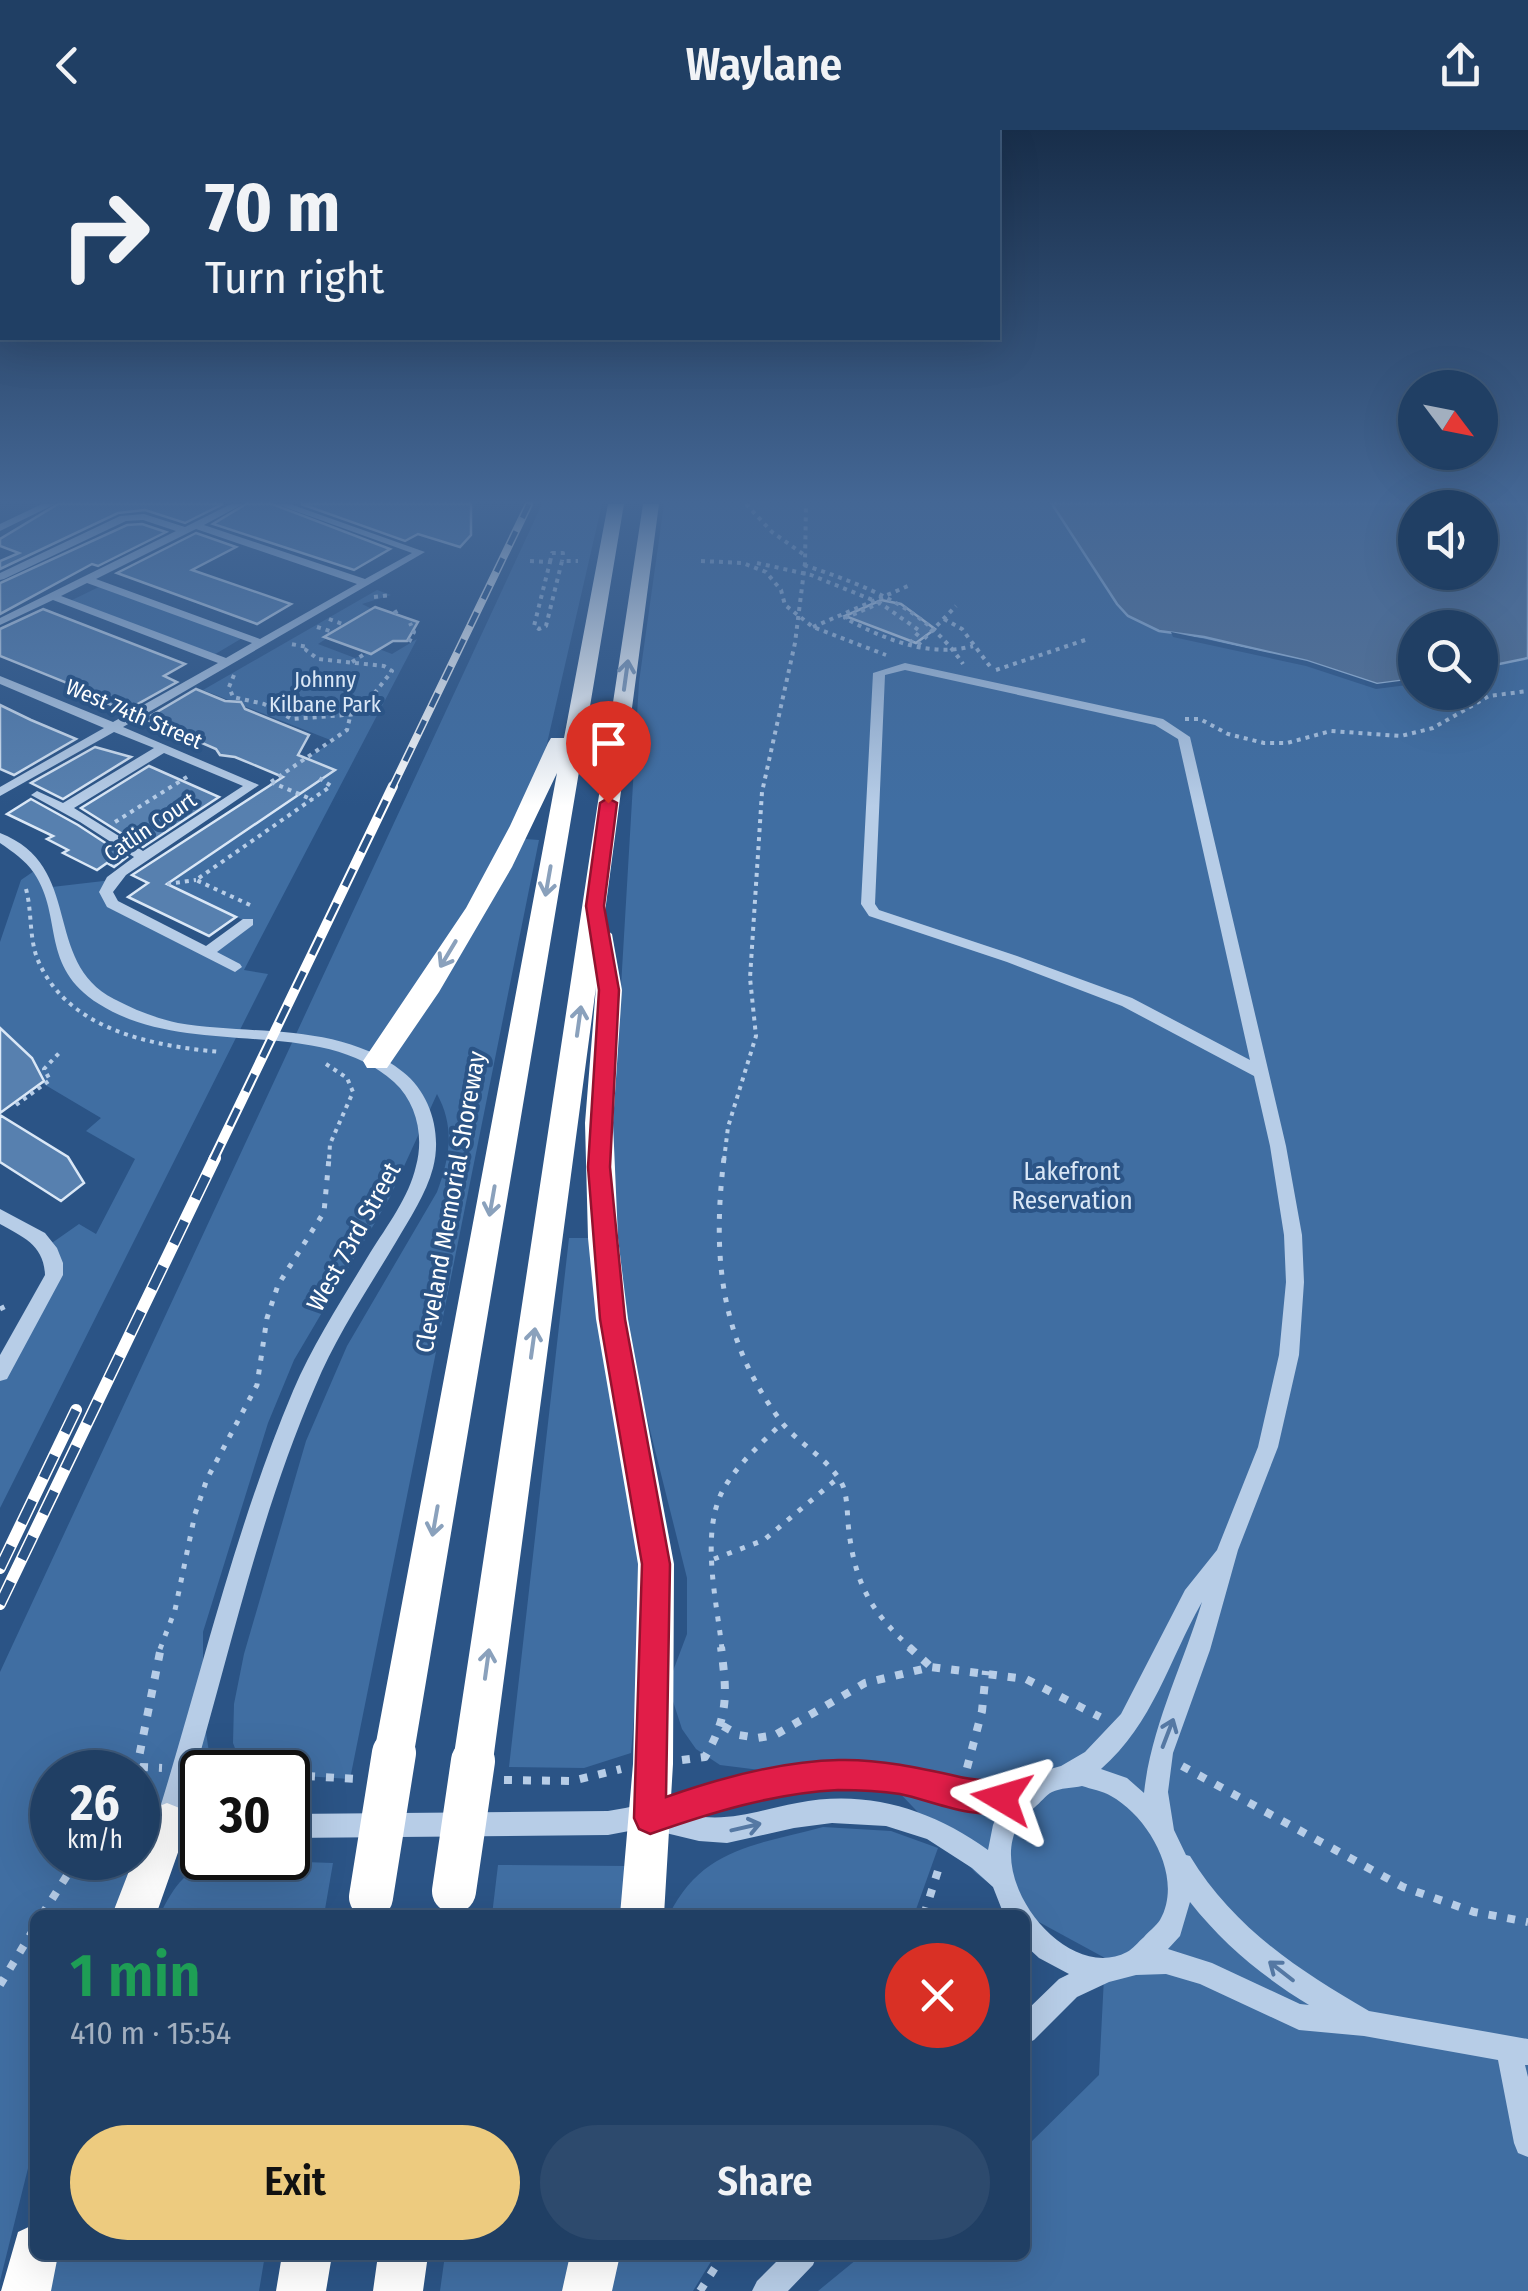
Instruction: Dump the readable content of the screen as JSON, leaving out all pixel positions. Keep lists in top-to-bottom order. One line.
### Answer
{"streets":{"highway":["Cleveland Memorial Shoreway"],"street":["West 74th Street","Catlin Court","West 73rd Street"]},"crossings":[["West 74th Street","Catlin Court"]],"parks":["Johnny Kilbane Park","Lakefront Reservation"],"north":"bottom right","page":{"header":"Waylane","turn":["70 m","Turn right"],"speed":"26 km/h","limit":"30","heading":["1 min","410 m · 15:54"],"buttons":["Exit","Share"]}}
